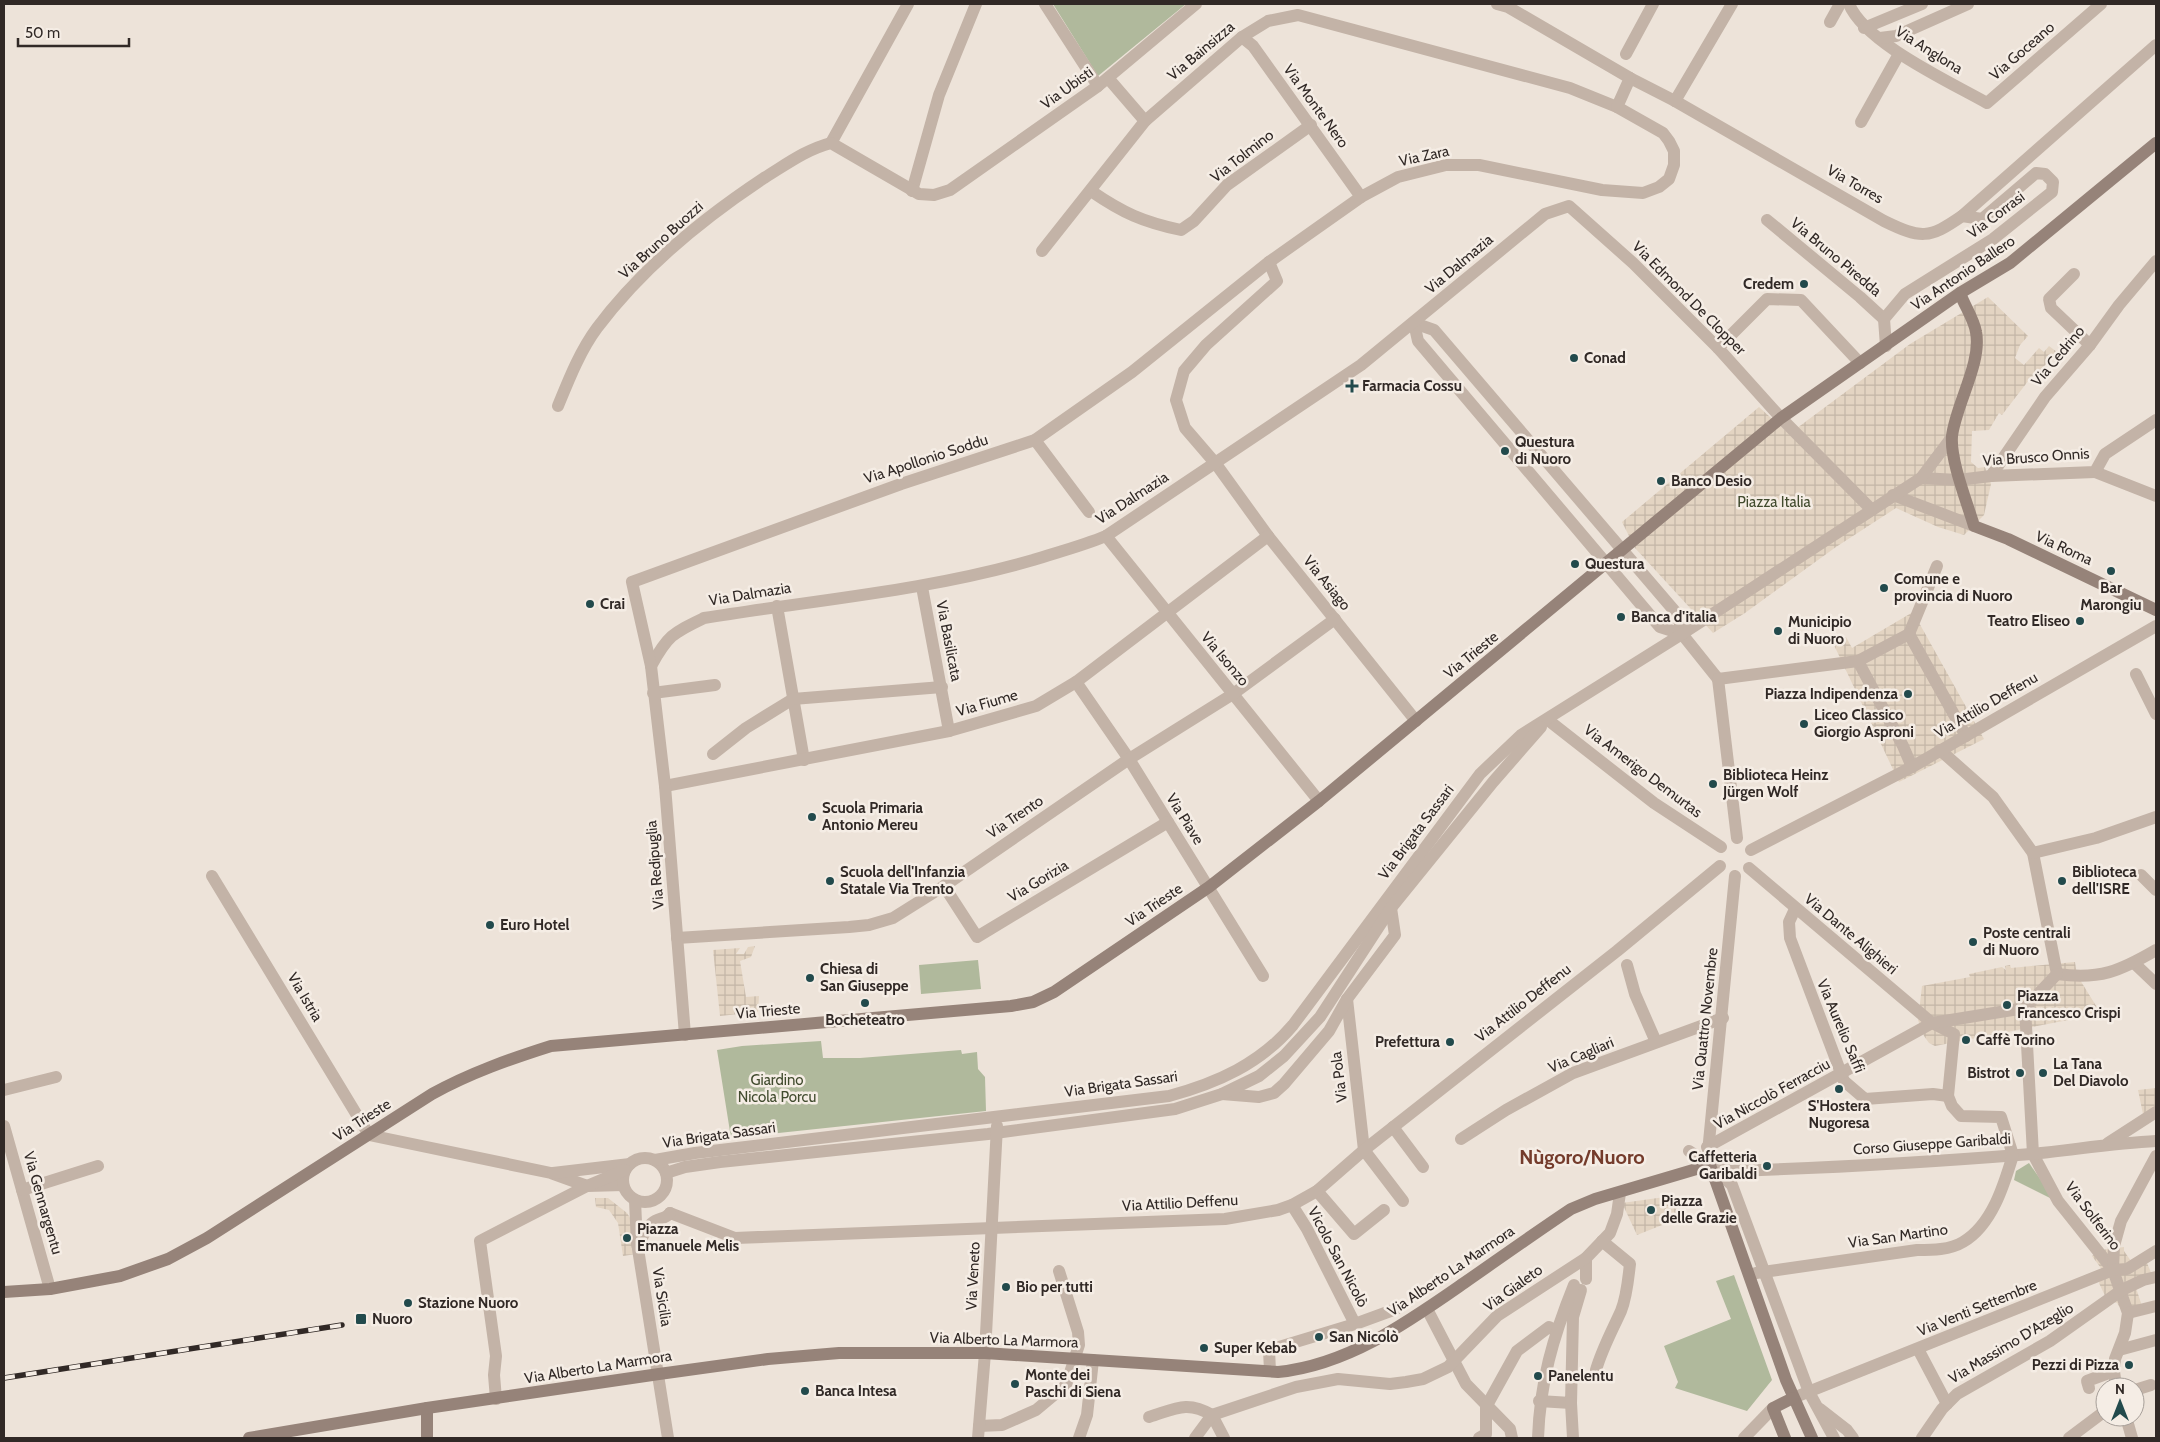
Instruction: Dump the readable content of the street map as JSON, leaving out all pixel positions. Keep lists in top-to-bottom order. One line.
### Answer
{"streets":{"main road":["Via Antonio Ballero","Via Roma","Via Trieste","Via Alberto La Marmora"],"street":["Via Anglona","Via Bainsizza","Via Goceano","Via Ubisti","Via Monte Nero","Via Tolmino","Via Zara","Via Torres","Via Corrasi","Via Bruno Buozzi","Via Bruno Piredda","Via Dalmazia","Via Edmond De Clopper","Via Cedrino","Via Brusco Onnis","Via Apollonio Soddu","Via Asiago","Via Basilicata","Via Isonzo","Via Fiume","Via Attilio Deffenu","Via Amerigo Demurtas","Via Trento","Via Piave","Via Brigata Sassari","Via Redipuglia","Via Gorizia","Via Dante Alighieri","Via Istria","Via Quattro Novembre","Via Aurelio Saffi","Via Cagliari","Via Pola","Via Niccolò Ferracciu","Corso Giuseppe Garibaldi","Via Gennargentu","Via Solferino","Via San Martino","Vicolo San Nicolò","Via Veneto","Via Gialeto","Via Sicilia","Via Venti Settembre","Via Massimo D'Azeglio"]},"crossings":[["Via Anglona","Via Goceano"],["Via Bainsizza","Via Monte Nero"],["Via Bainsizza","Via Tolmino"],["Via Bainsizza","Via Zara"],["Via Monte Nero","Via Tolmino"],["Via Monte Nero","Via Zara"],["Via Zara","Via Apollonio Soddu"],["Via Torres","Via Corrasi"],["Via Corrasi","Via Bruno Piredda"],["Via Dalmazia","Via Edmond De Clopper"],["Via Dalmazia","Via Apollonio Soddu"],["Via Dalmazia","Via Asiago"],["Via Dalmazia","Via Basilicata"],["Via Dalmazia","Via Isonzo"],["Via Dalmazia","Via Redipuglia"],["Via Antonio Ballero","Via Edmond De Clopper"],["Via Cedrino","Via Brusco Onnis"],["Via Apollonio Soddu","Via Redipuglia"],["Via Asiago","Via Trieste"],["Via Asiago","Via Fiume"],["Via Asiago","Via Trento"],["Via Basilicata","Via Fiume"],["Via Trieste","Via Isonzo"],["Via Trieste","Via Piave"],["Via Trieste","Via Redipuglia"],["Via Trieste","Via Istria"],["Via Trieste","Via Gennargentu"],["Via Isonzo","Via Fiume"],["Via Isonzo","Via Trento"],["Via Fiume","Via Piave"],["Via Fiume","Via Redipuglia"],["Via Attilio Deffenu","Via Amerigo Demurtas"],["Via Attilio Deffenu","Via Dante Alighieri"],["Via Attilio Deffenu","Via Quattro Novembre"],["Via Attilio Deffenu","Via Pola"],["Via Attilio Deffenu","Vicolo San Nicolò"],["Via Attilio Deffenu","Via Veneto"],["Via Amerigo Demurtas","Via Brigata Sassari"],["Via Amerigo Demurtas","Via Dante Alighieri"],["Via Amerigo Demurtas","Via Quattro Novembre"],["Via Trento","Via Piave"],["Via Trento","Via Redipuglia"],["Via Trento","Via Gorizia"],["Via Piave","Via Gorizia"],["Via Brigata Sassari","Via Pola"],["Via Brigata Sassari","Via Veneto"],["Via Brigata Sassari","Via Sicilia"],["Via Dante Alighieri","Via Quattro Novembre"],["Via Dante Alighieri","Via Aurelio Saffi"],["Via Dante Alighieri","Via Niccolò Ferracciu"],["Via Quattro Novembre","Via Cagliari"],["Via Quattro Novembre","Via Niccolò Ferracciu"],["Via Quattro Novembre","Corso Giuseppe Garibaldi"],["Via Quattro Novembre","Via Alberto La Marmora"],["Via Aurelio Saffi","Via Niccolò Ferracciu"],["Corso Giuseppe Garibaldi","Via Solferino"],["Corso Giuseppe Garibaldi","Via San Martino"],["Corso Giuseppe Garibaldi","Via Alberto La Marmora"],["Via Solferino","Via Venti Settembre"],["Via Alberto La Marmora","Via Veneto"],["Via Alberto La Marmora","Via Gialeto"],["Via Alberto La Marmora","Via Sicilia"]],"districts":["Nùgoro/Nuoro"],"parks":["Piazza Italia","Giardino Nicola Porcu"],"places":{"other":["Credem","Conad","Questura di Nuoro","Banco Desio","Questura","Bar Marongiu","Comune e provincia di Nuoro","Crai","Banca d'italia","Teatro Eliseo","Municipio di Nuoro","Piazza Indipendenza","Liceo Classico Giorgio Asproni","Biblioteca Heinz Jürgen Wolf","Scuola Primaria Antonio Mereu","Scuola dell'Infanzia Statale Via Trento","Biblioteca dell'ISRE","Euro Hotel","Poste centrali di Nuoro","Chiesa di San Giuseppe","Bocheteatro","Piazza Francesco Crispi","Caffè Torino","Prefettura","Bistrot","La Tana Del Diavolo","S'Hostera Nugoresa","Caffetteria Garibaldi","Piazza delle Grazie","Piazza Emanuele Melis","Bio per tutti","Stazione Nuoro","San Nicolò","Super Kebab","Pezzi di Pizza","Panelentu","Monte dei Paschi di Siena","Banca Intesa"],"health":["Farmacia Cossu"],"transit":["Nuoro"]},"scale_bar":"50 m","north":"top"}
